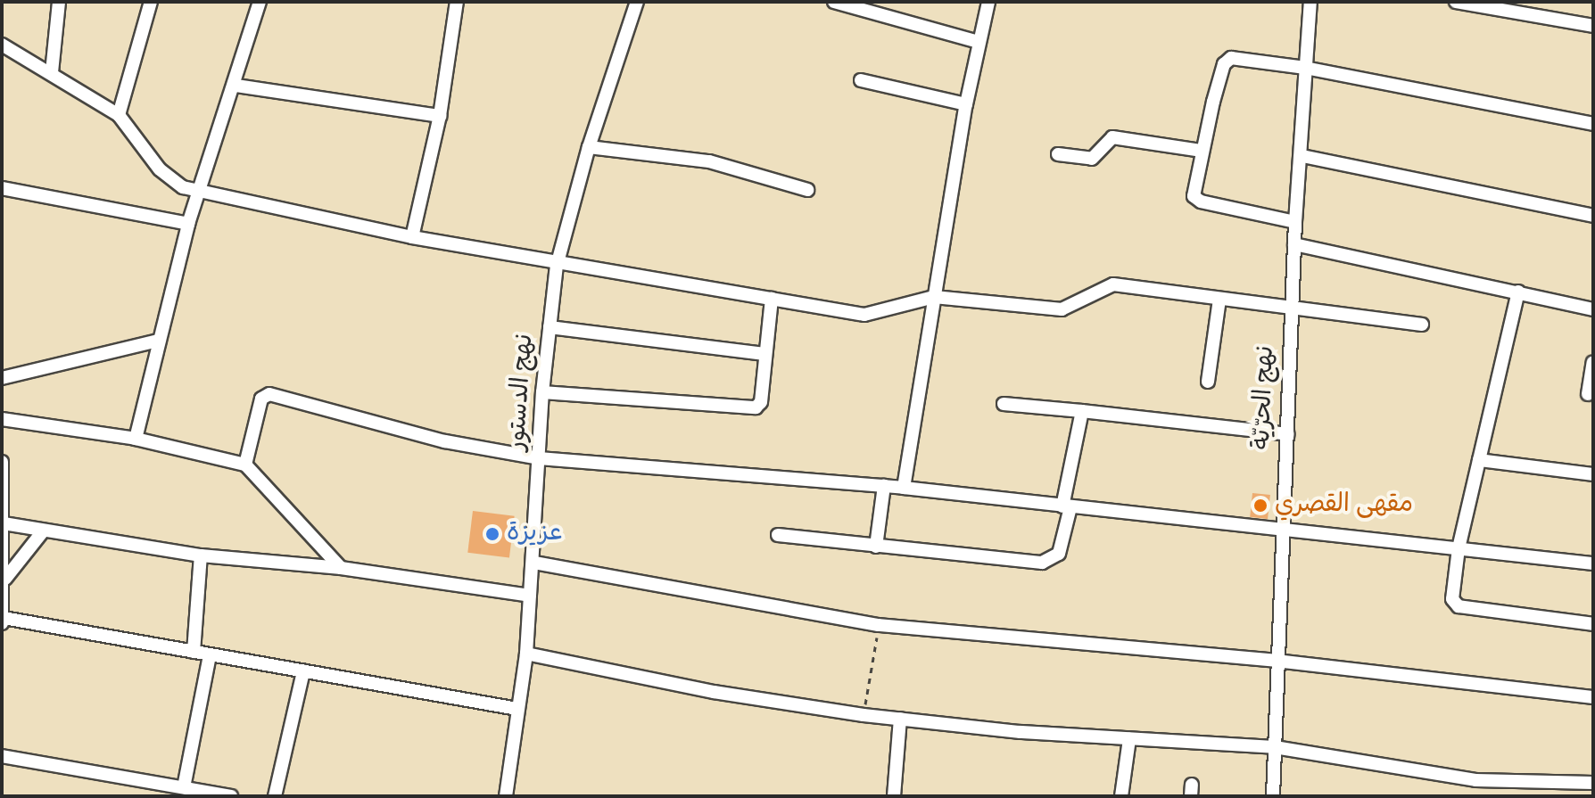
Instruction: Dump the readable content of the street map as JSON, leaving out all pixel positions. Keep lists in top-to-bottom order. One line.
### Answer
{"streets":{"street":["نهج الدستور","نهج الحرّيّة"]},"places":["مقهى القصري","عزيزة"]}
